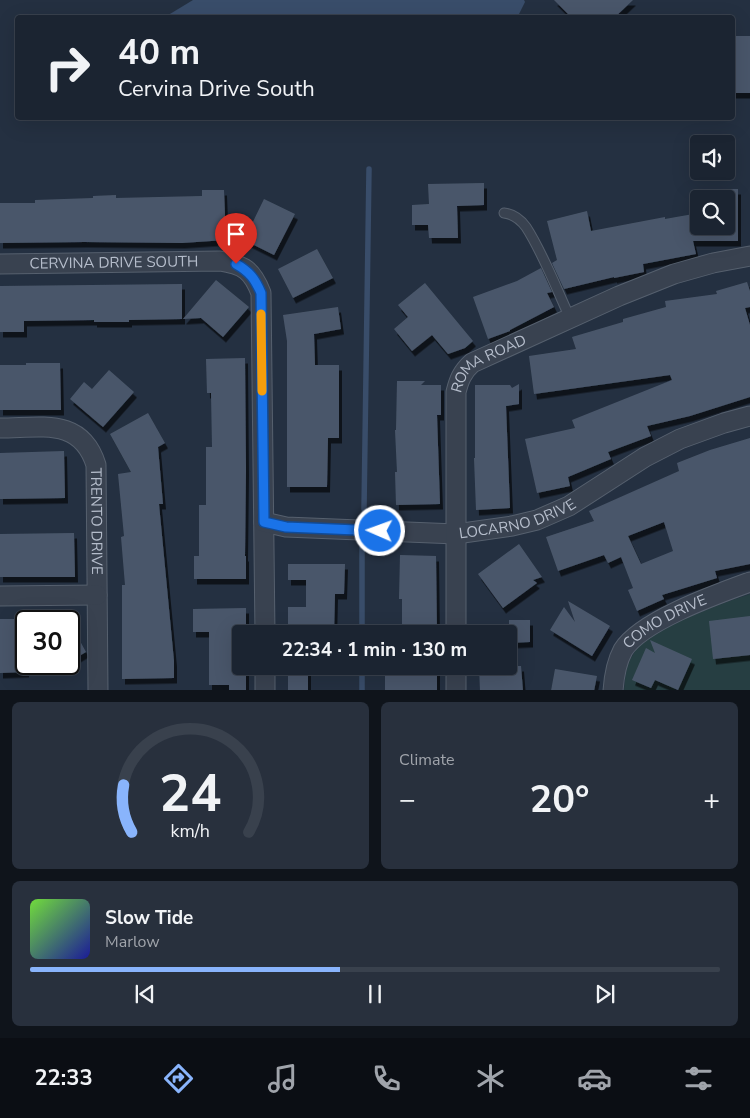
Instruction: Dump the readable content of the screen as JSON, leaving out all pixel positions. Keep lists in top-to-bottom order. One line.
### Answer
{"streets":{"street":["CERVINA DRIVE SOUTH","ROMA ROAD","LOCARNO DRIVE","TRENTO DRIVE","COMO DRIVE"]},"crossings":[["CERVINA DRIVE SOUTH","LOCARNO DRIVE"],["ROMA ROAD","LOCARNO DRIVE"]],"page":{"turn":["40 m","Cervina Drive South"],"limit":"30","trip":"22:34 · 1 min · 130 m","tile":"Climate","heat":["−","20°","+"],"song":["Slow Tide","Marlow"],"tabs":"22:33","gauge":["24","km/h"]}}
